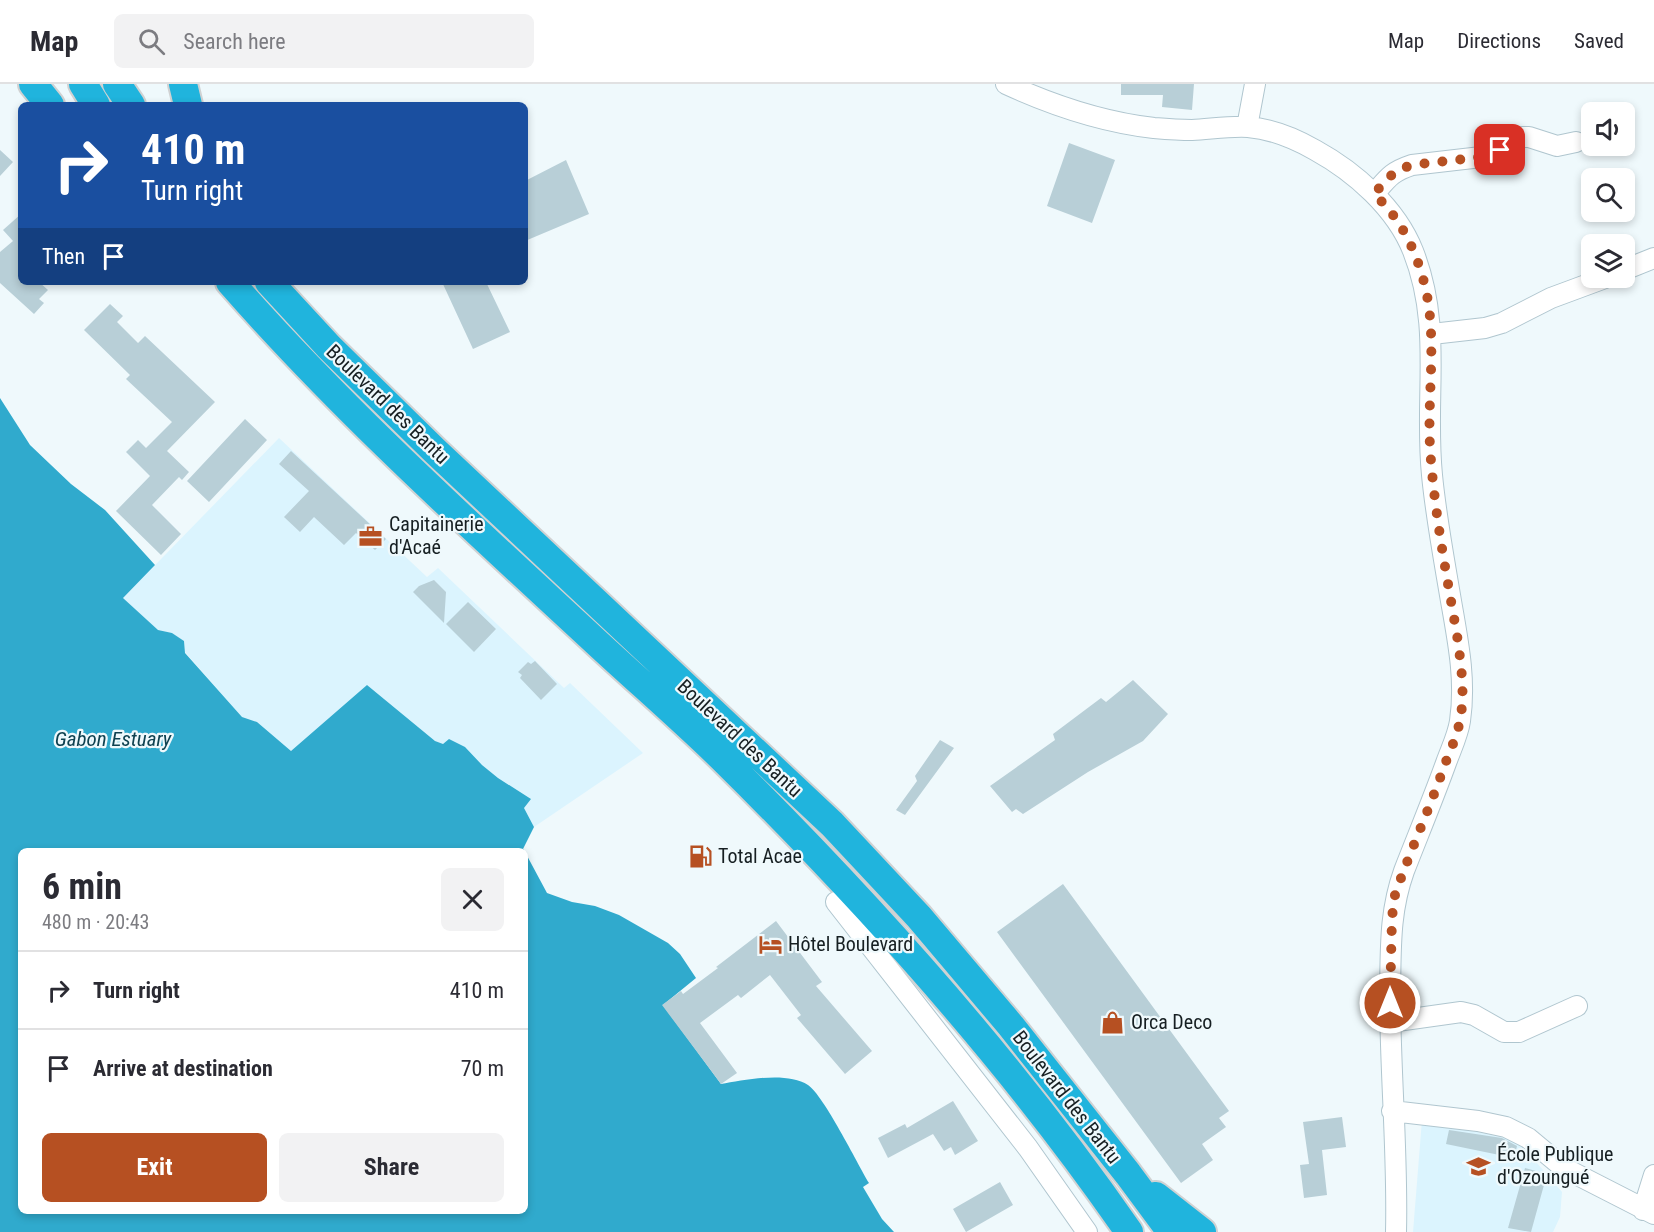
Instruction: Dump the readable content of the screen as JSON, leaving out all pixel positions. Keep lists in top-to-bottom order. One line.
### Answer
{"streets":{"highway":["Boulevard des Bantu"]},"water":["Gabon Estuary"],"places":{"office":["Capitainerie d'Acaé"],"fuel station":["Total Acae"],"hotel":["Hôtel Boulevard"],"shop":["Orca Deco"],"school or university":["École Publique d'Ozoungué"]},"page":{"header":"Map","search":"Search here","nav":["Map","Directions","Saved"],"turn":["410 m","Turn right"],"then":"Then","heading":["6 min","480 m · 20:43"],"list":[{"name":"Turn right","value":"410 m"},{"name":"Arrive at destination","value":"70 m"}],"buttons":["Exit","Share"]}}
